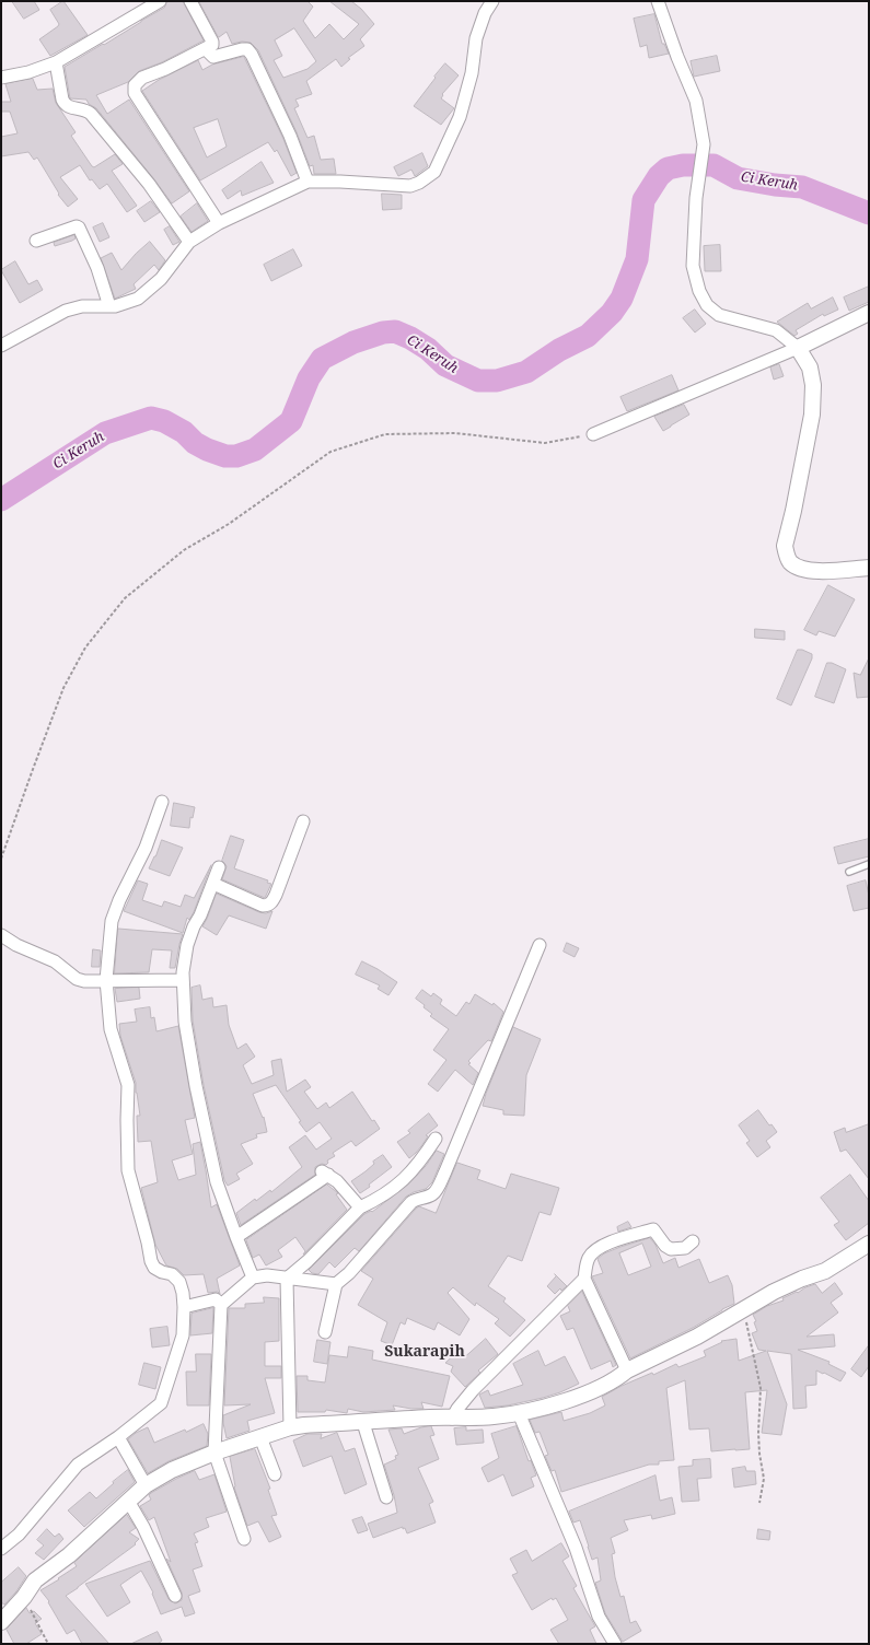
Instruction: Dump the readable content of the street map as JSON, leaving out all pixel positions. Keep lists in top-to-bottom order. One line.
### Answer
{"districts":["Sukarapih"],"water":["Ci Keruh"]}
